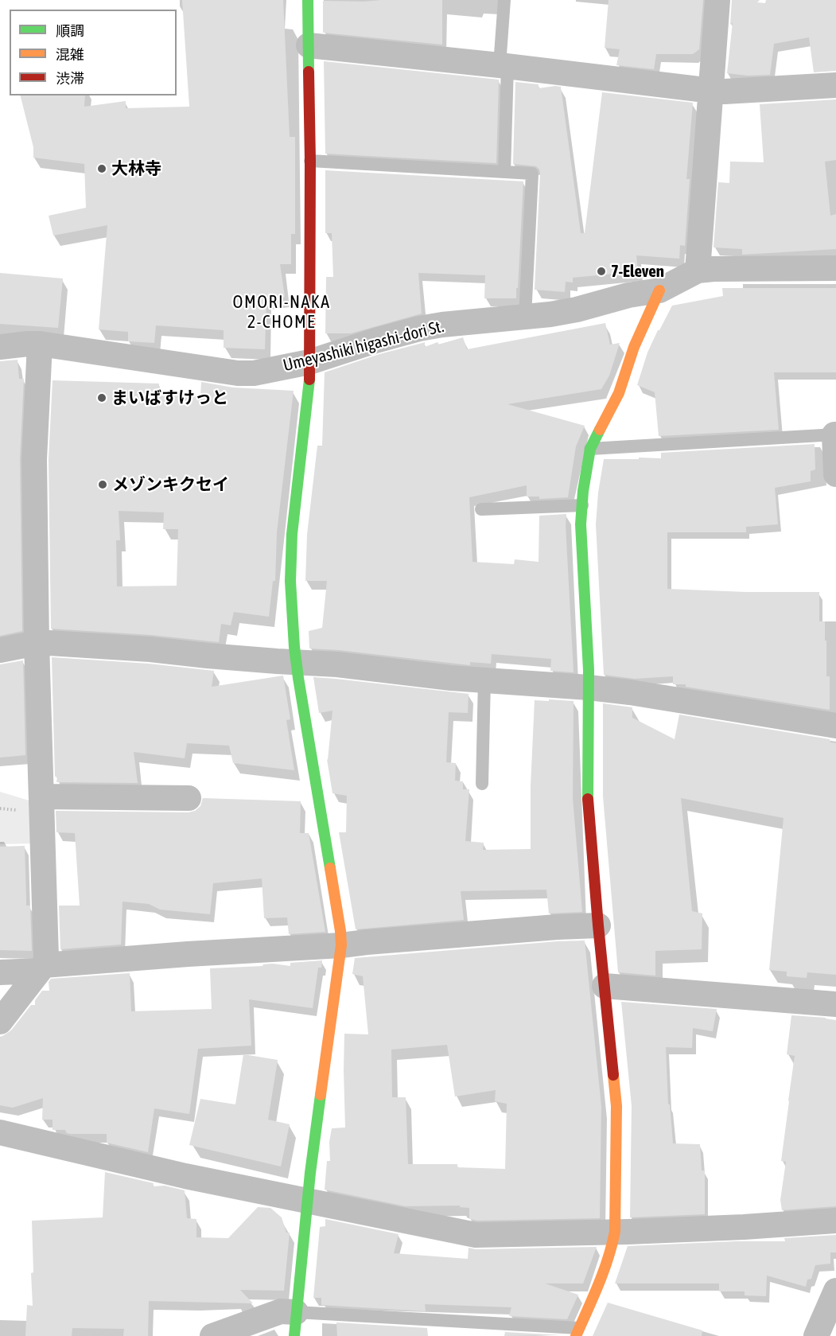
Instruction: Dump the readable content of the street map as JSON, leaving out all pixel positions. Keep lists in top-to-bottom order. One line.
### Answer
{"streets":{"street":["Umeyashiki higashi-dori St."]},"districts":["OMORI-NAKA 2-CHOME"],"places":["大林寺","7-Eleven","まいばすけっと","メゾンキクセイ"],"legend":["順調","混雑","渋滞"]}
